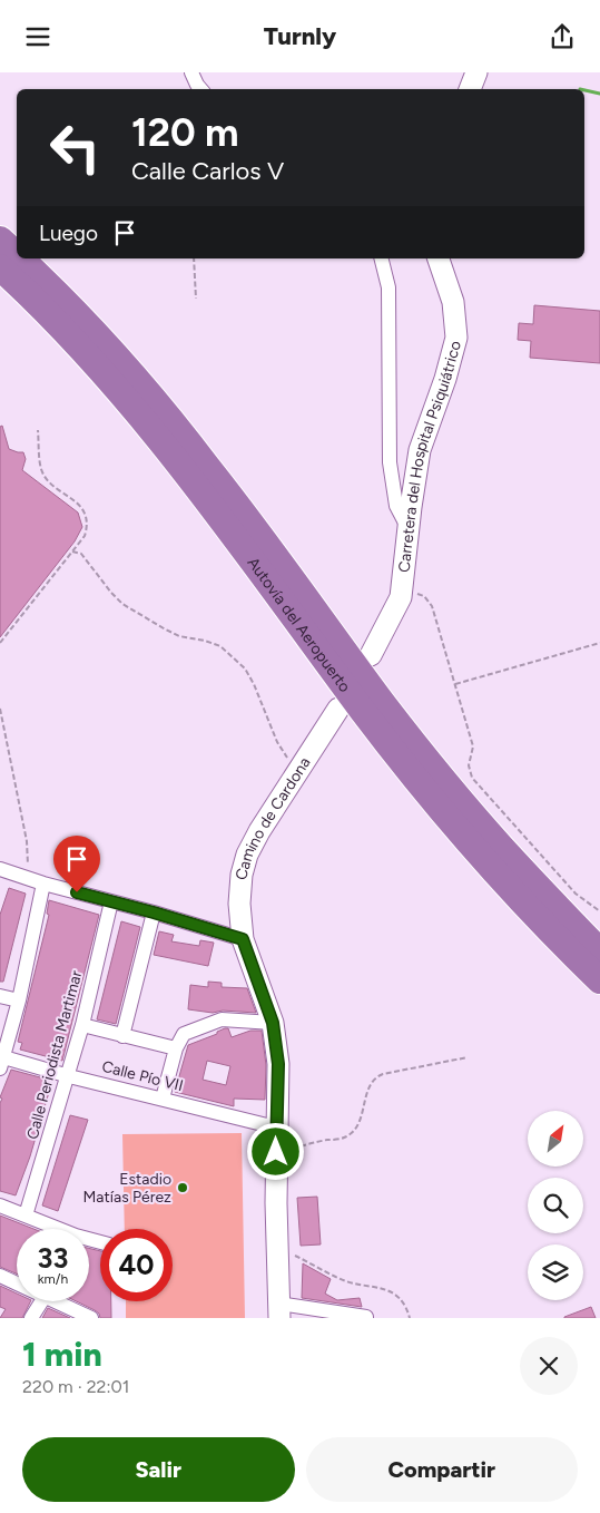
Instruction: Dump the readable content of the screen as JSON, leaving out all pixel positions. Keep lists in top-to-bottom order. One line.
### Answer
{"streets":{"highway":["Autovía del Aeropuerto"],"street":["Carretera del Hospital Psiquiátrico","Camino de Cardona","Calle Periodista Martimar","Calle Pío VII"]},"crossings":[["Camino de Cardona","Calle Pío VII"],["Calle Periodista Martimar","Calle Pío VII"]],"places":["Estadio Matías Pérez"],"north":"top right","page":{"header":"Turnly","turn":["120 m","Calle Carlos V"],"then":"Luego","speed":"33 km/h","limit":"40","heading":["1 min","220 m · 22:01"],"buttons":["Salir","Compartir"]}}
